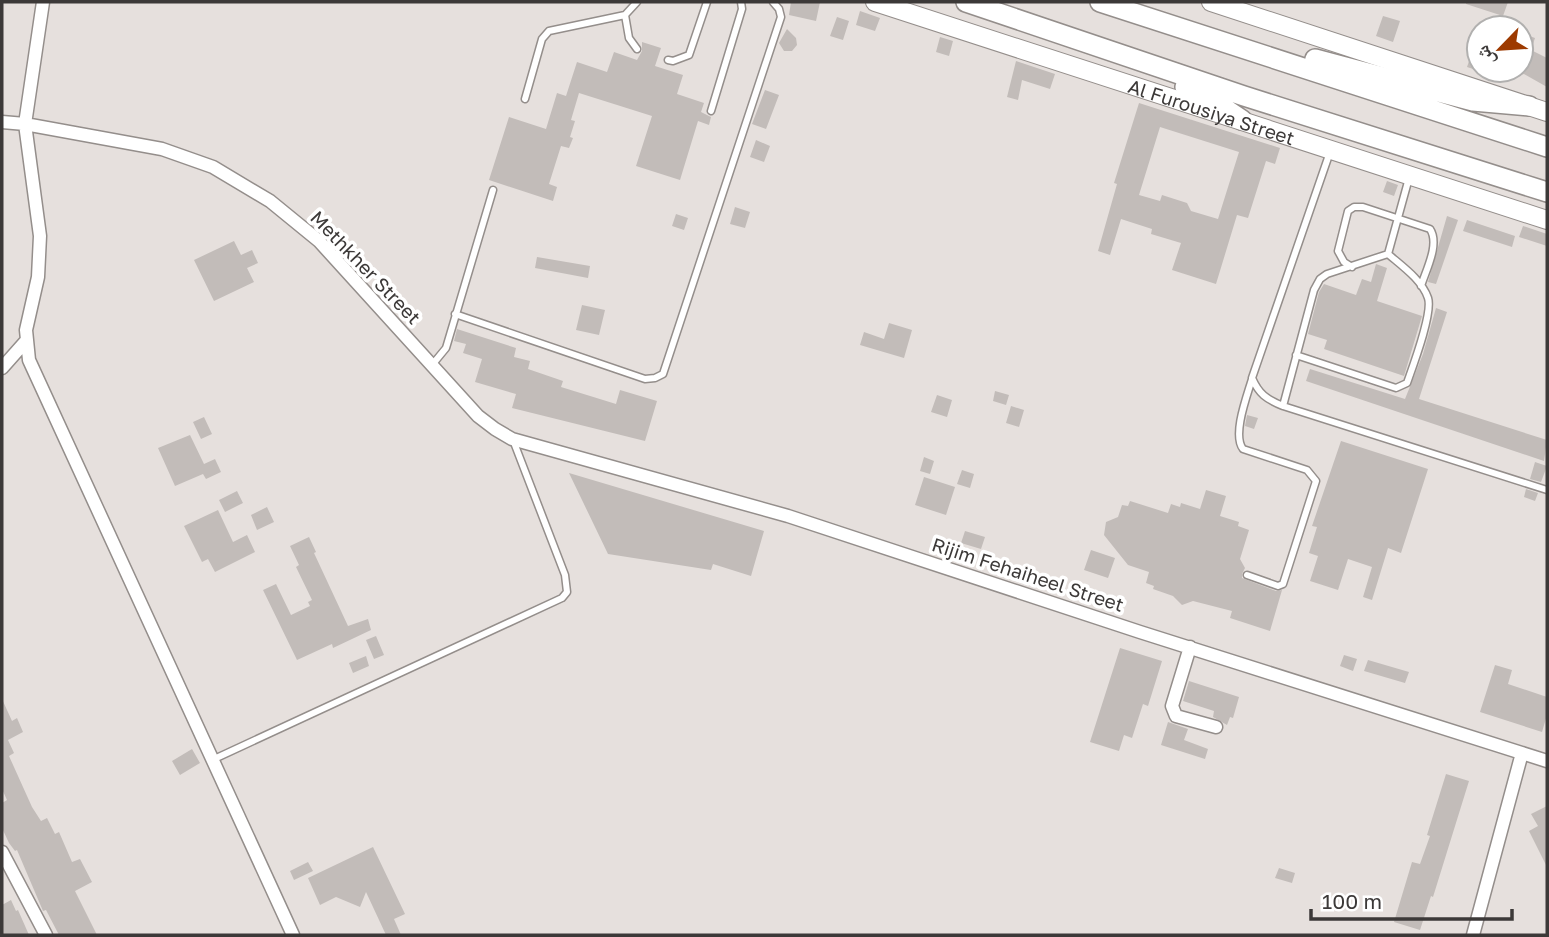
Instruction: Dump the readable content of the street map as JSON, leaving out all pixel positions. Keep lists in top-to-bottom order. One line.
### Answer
{"streets":{"highway":["Al Furousiya Street"],"street":["Methkher Street","Rijim Fehaiheel Street"]},"crossings":[["Methkher Street","Rijim Fehaiheel Street"]],"scale_bar":"100 m","north":"bottom left"}
